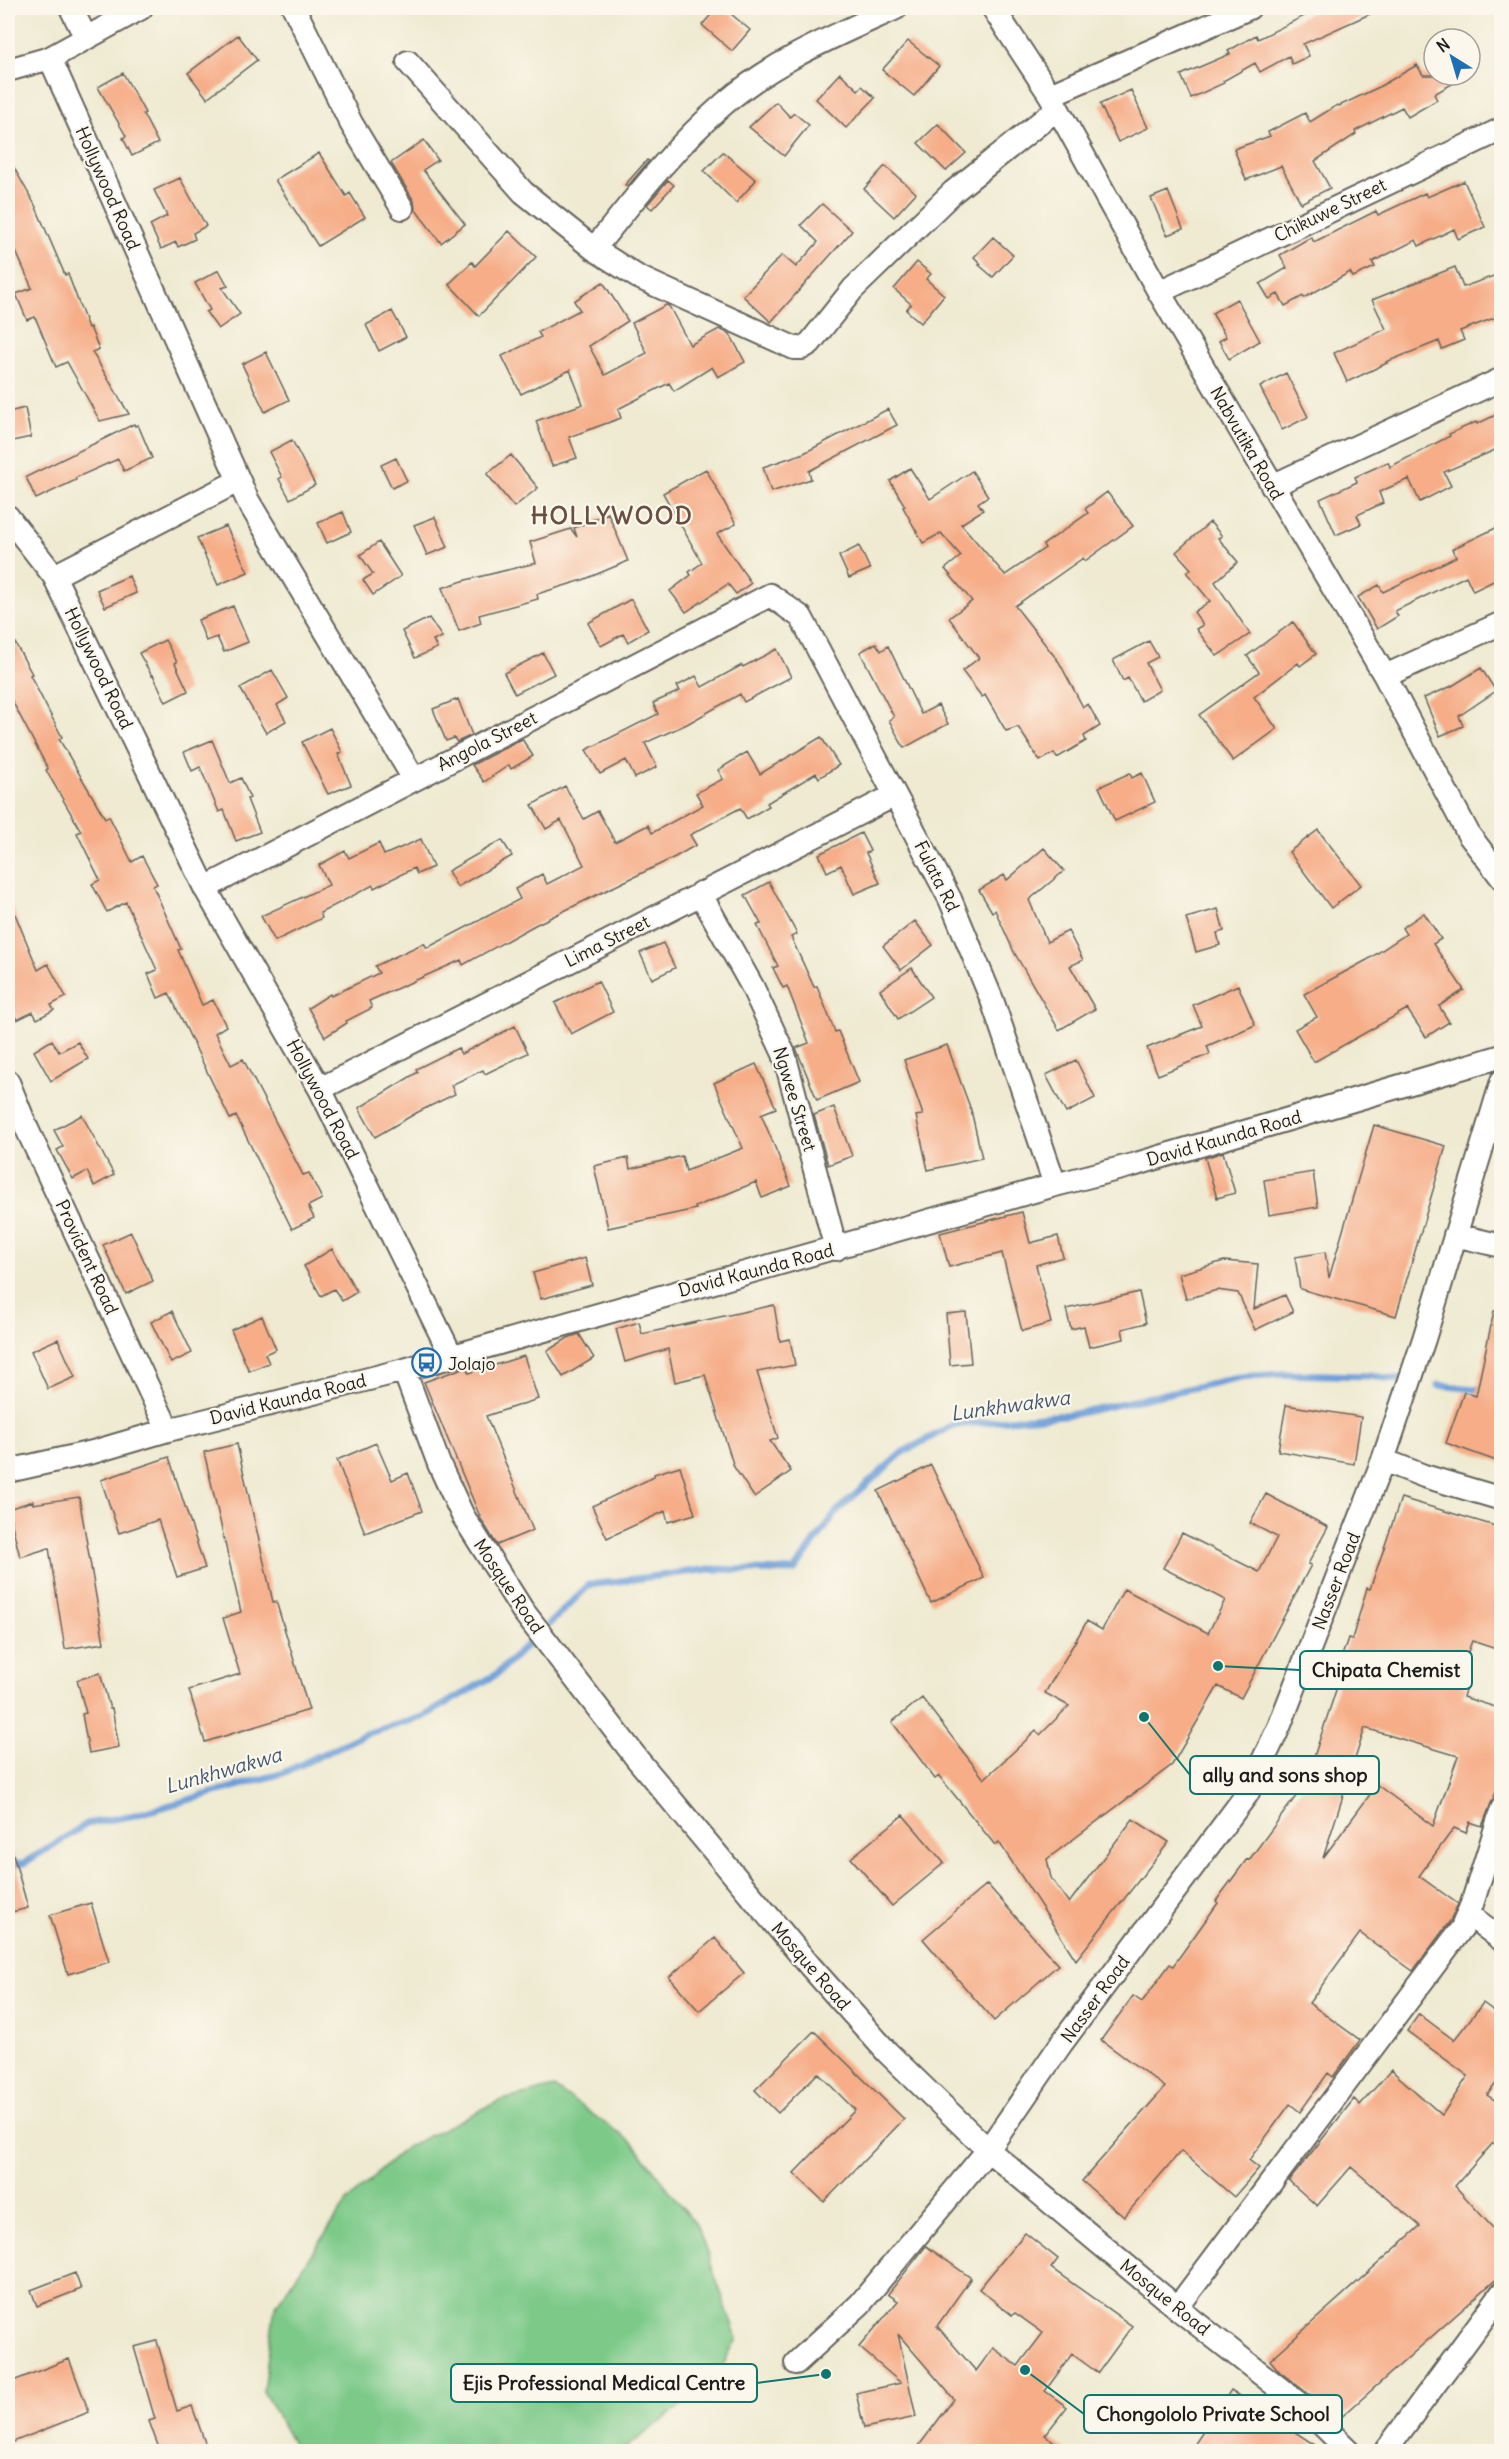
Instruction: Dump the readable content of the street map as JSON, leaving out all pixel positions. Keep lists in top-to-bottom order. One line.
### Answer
{"streets":{"street":["Hollywood Road","Chikuwe Street","Nabvutika Road","Angola Street","Fulata Rd","Lima Street","Ngwee Street","David Kaunda Road","Provident Road","Nasser Road","Mosque Road"]},"crossings":[["Hollywood Road","Angola Street"],["Hollywood Road","Lima Street"],["Hollywood Road","David Kaunda Road"],["Chikuwe Street","Nabvutika Road"],["Angola Street","Fulata Rd"],["Fulata Rd","Lima Street"],["Fulata Rd","David Kaunda Road"],["Lima Street","Ngwee Street"],["Ngwee Street","David Kaunda Road"],["David Kaunda Road","Provident Road"],["David Kaunda Road","Mosque Road"],["Nasser Road","Mosque Road"]],"districts":["HOLLYWOOD"],"water":["Lunkhwakwa"],"places":{"bus stop":["Jolajo"],"other":["Chipata Chemist","ally and sons shop","Chongololo Private School","Ejis Professional Medical Centre"]},"north":"top left"}
